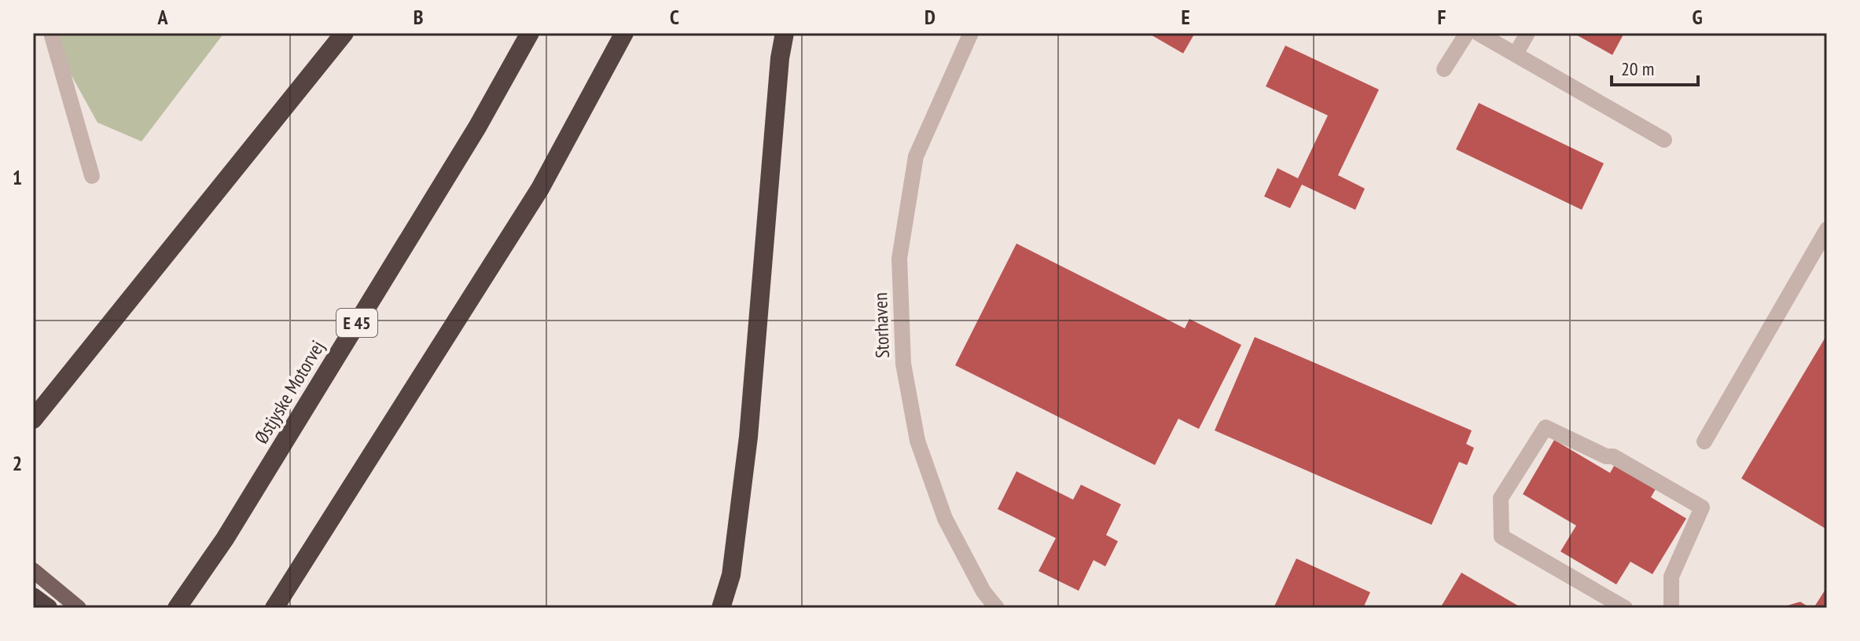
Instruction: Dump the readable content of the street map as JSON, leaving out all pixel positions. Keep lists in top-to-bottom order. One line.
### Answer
{"streets":{"highway":["E 45","Østjyske Motorvej"],"street":["Storhaven"]},"scale_bar":"20 m","grid":{"columns":["A","B","C","D","E","F","G"],"rows":["1","2"]}}
